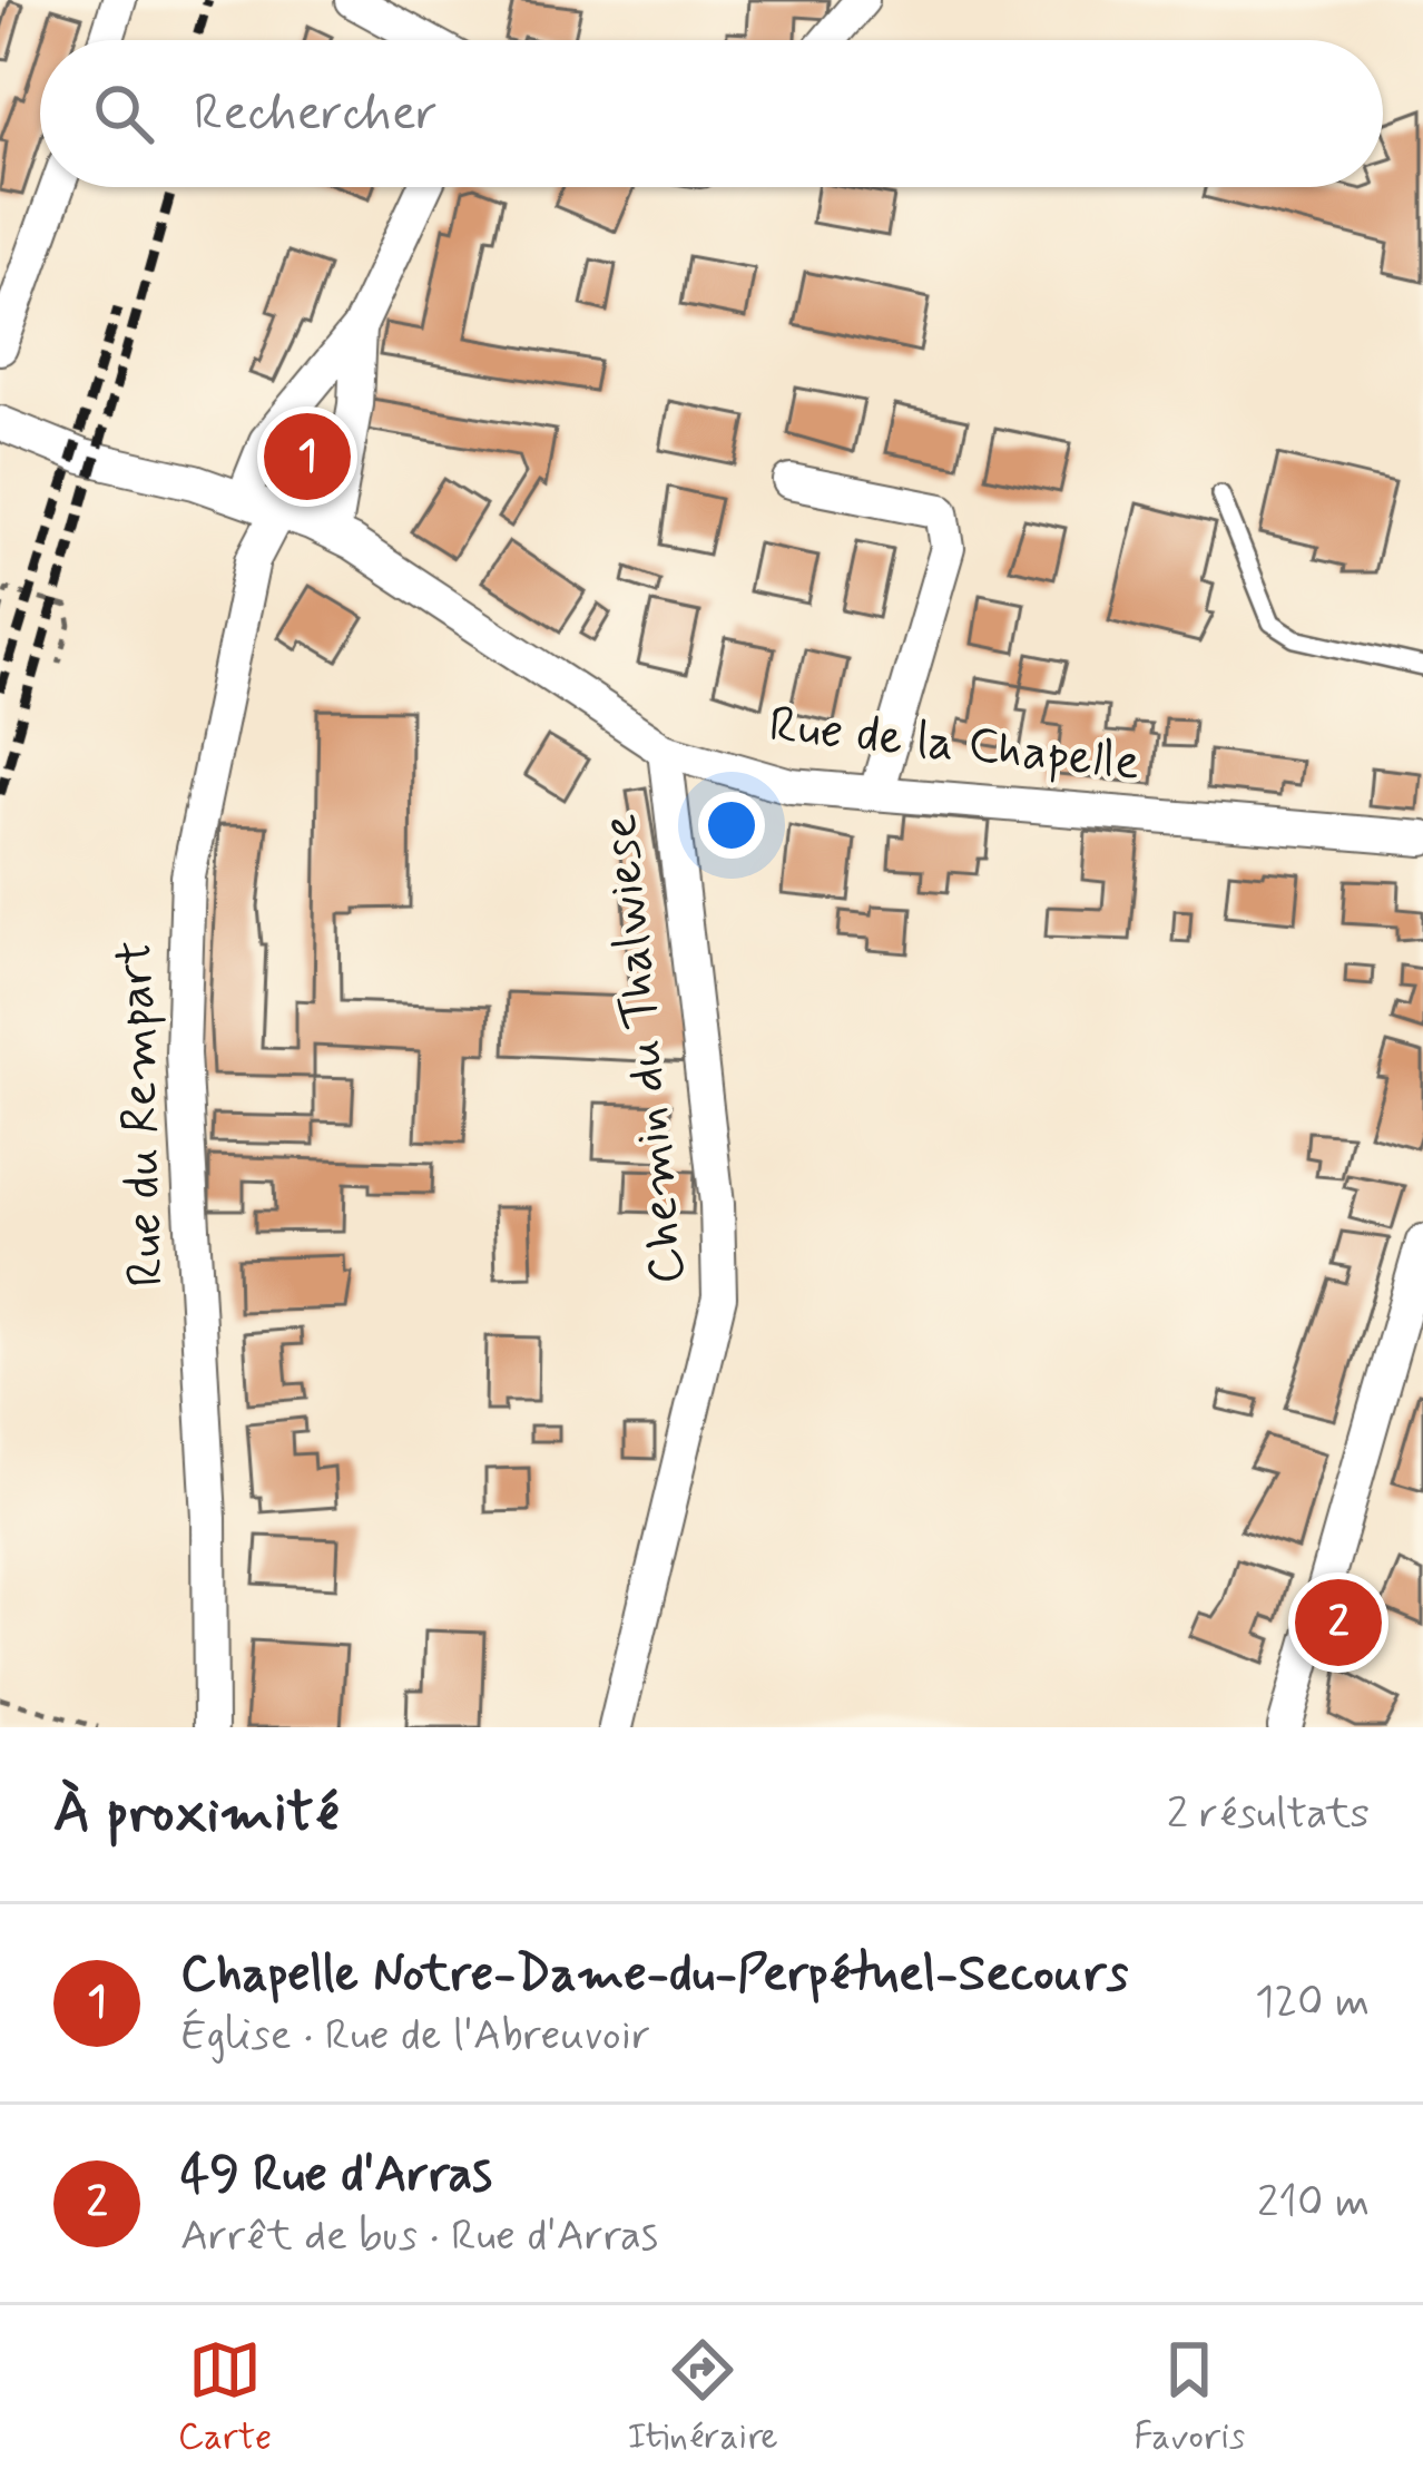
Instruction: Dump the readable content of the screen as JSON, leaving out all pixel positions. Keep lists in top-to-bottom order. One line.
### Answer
{"streets":{"street":["Rue de la Chapelle","Chemin du Thalwiese","Rue du Rempart"]},"crossings":[["Rue de la Chapelle","Chemin du Thalwiese"],["Rue de la Chapelle","Rue du Rempart"]],"page":{"search":"Rechercher","pins":["1","2"],"heading":["À proximité","2 résultats"],"list":[{"mark":"1","name":"Chapelle Notre-Dame-du-Perpétuel-Secours","note":"Église · Rue de l'Abreuvoir","value":"120 m"},{"mark":"2","name":"49 Rue d'Arras","note":"Arrêt de bus · Rue d'Arras","value":"210 m"}],"nav":["Carte","Itinéraire","Favoris"]}}
